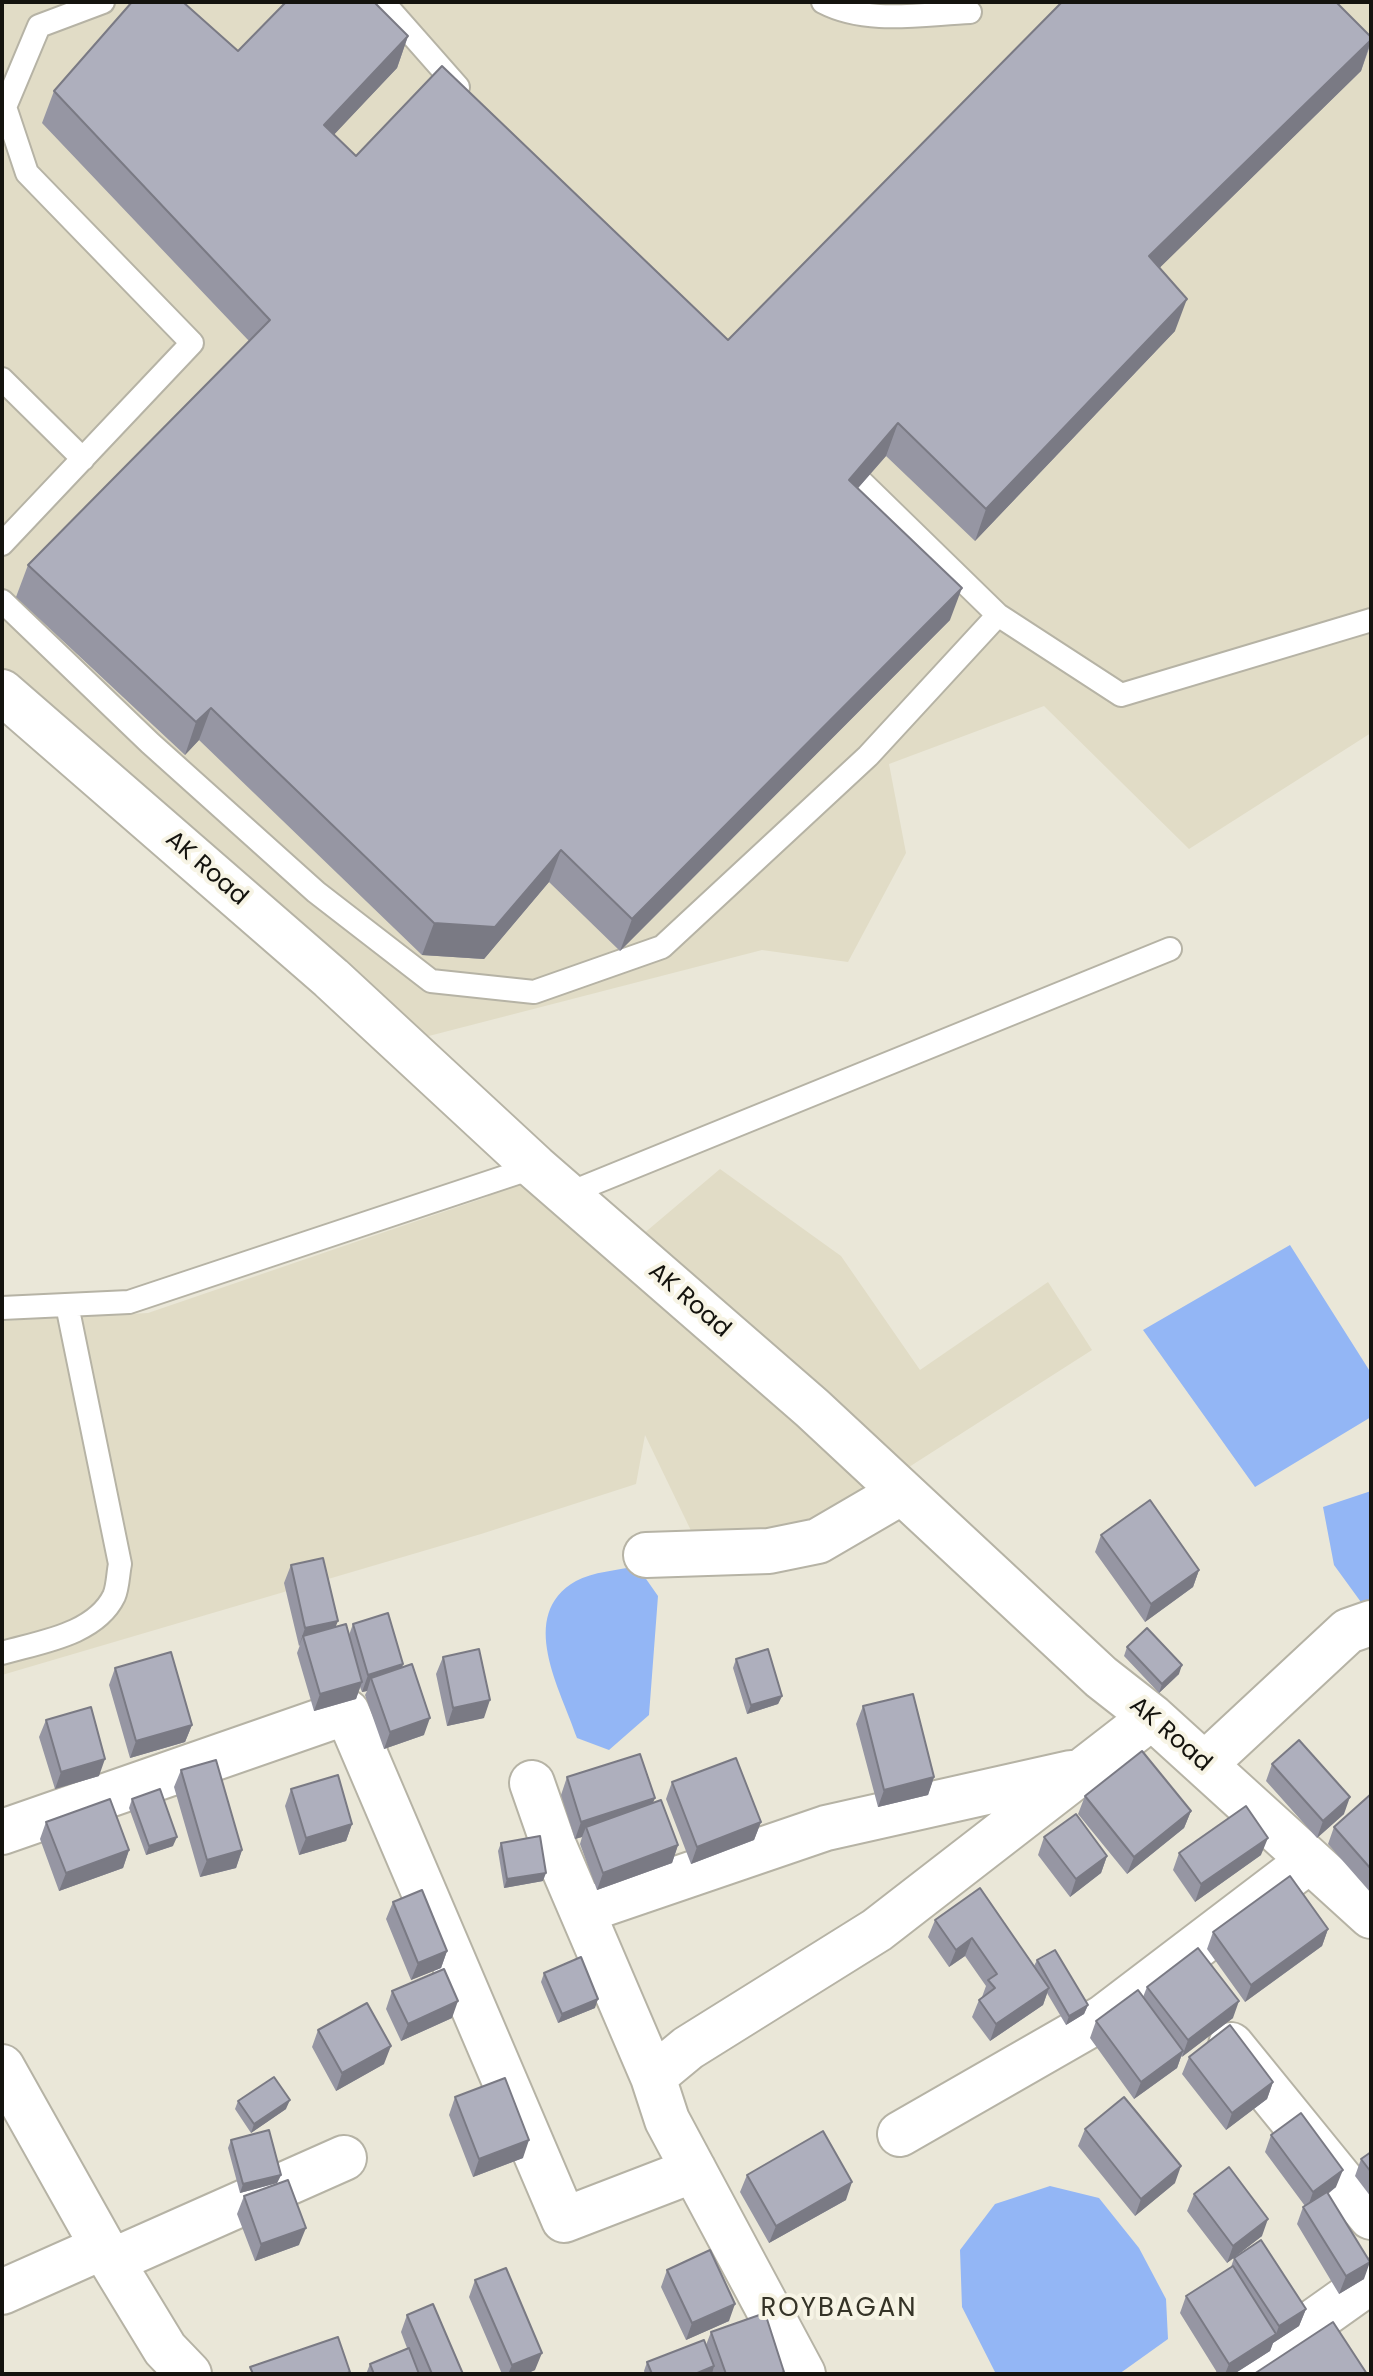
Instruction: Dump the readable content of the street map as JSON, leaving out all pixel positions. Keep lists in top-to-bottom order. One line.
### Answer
{"streets":{"street":["AK Road"]},"districts":["ROYBAGAN"]}
